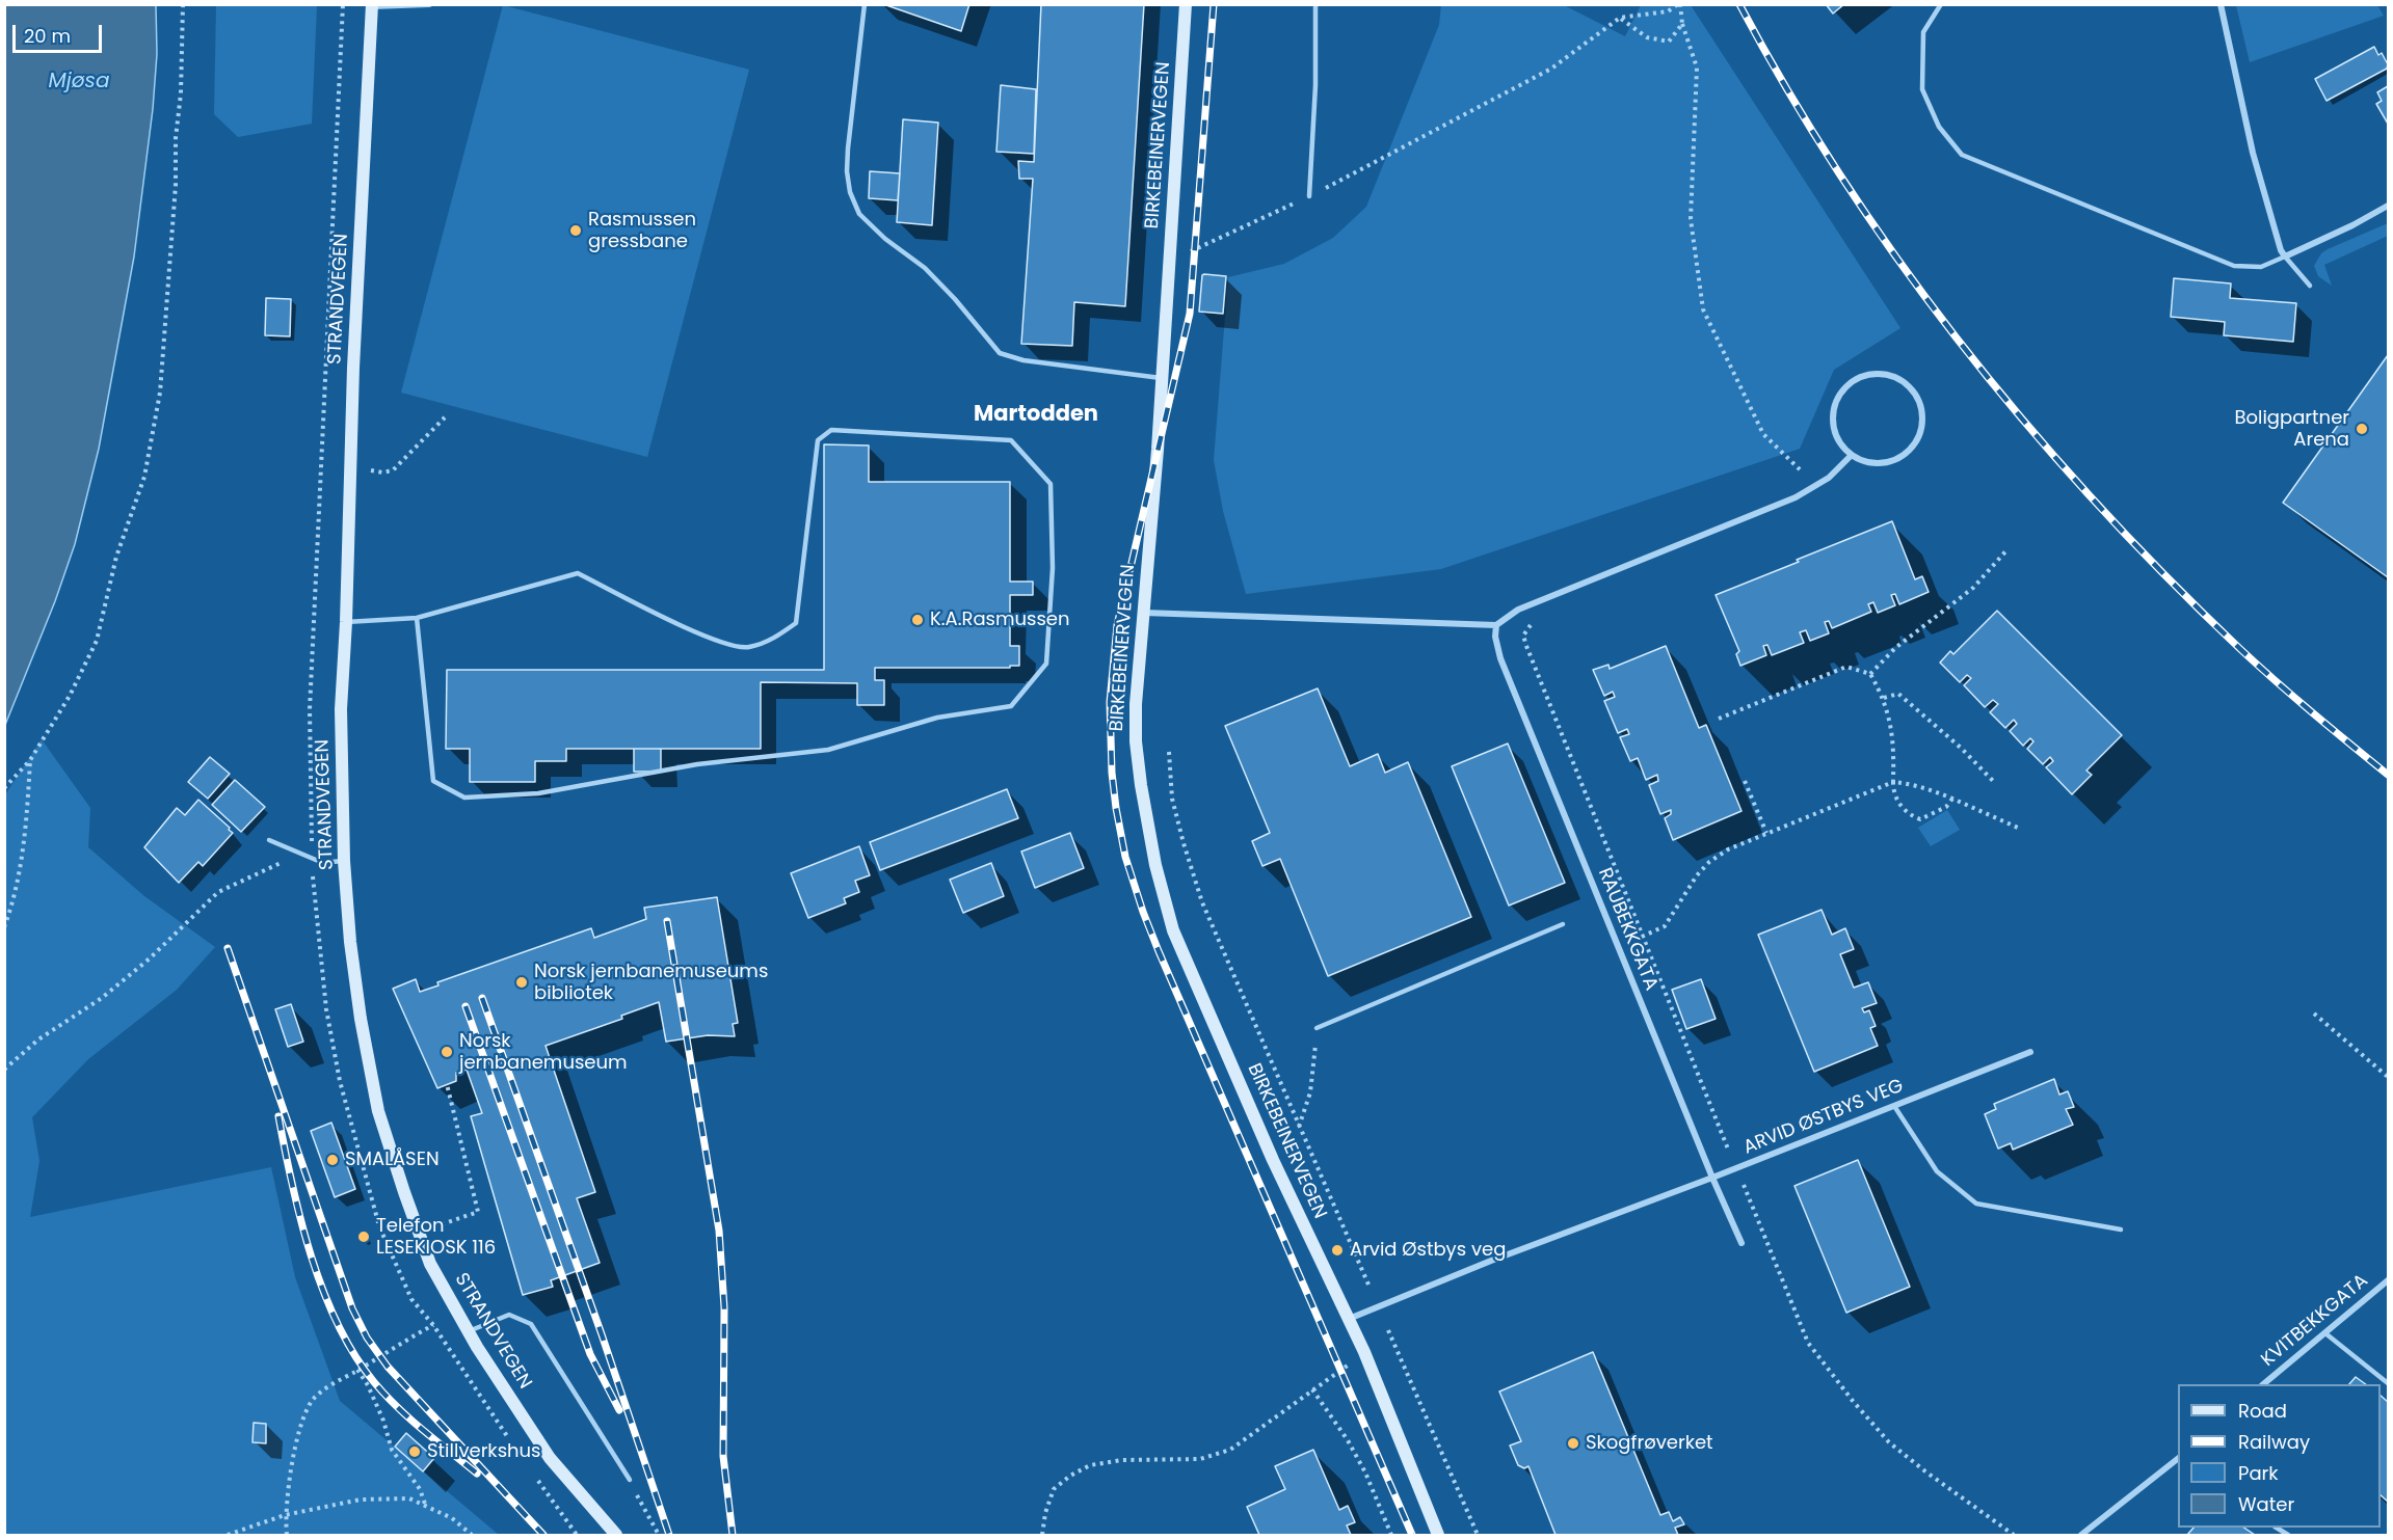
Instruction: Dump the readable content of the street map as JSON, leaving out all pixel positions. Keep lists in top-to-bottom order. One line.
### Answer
{"streets":{"street":["BIRKEBEINERVEGEN","STRANDVEGEN","RAUBEKKGATA","ARVID ØSTBYS VEG","KVITBEKKGATA"]},"crossings":[["BIRKEBEINERVEGEN","ARVID ØSTBYS VEG"],["RAUBEKKGATA","ARVID ØSTBYS VEG"]],"districts":["Martodden"],"water":["Mjøsa"],"places":["Rasmussen gressbane","Boligpartner Arena","K.A.Rasmussen","Norsk jernbanemuseums bibliotek","Norsk jernbanemuseum","SMALÅSEN","Telefon LESEKIOSK 116","Arvid Østbys veg","Skogfrøverket","Stillverkshus"],"legend":["Road","Railway","Park","Water"],"scale_bar":"20 m"}
